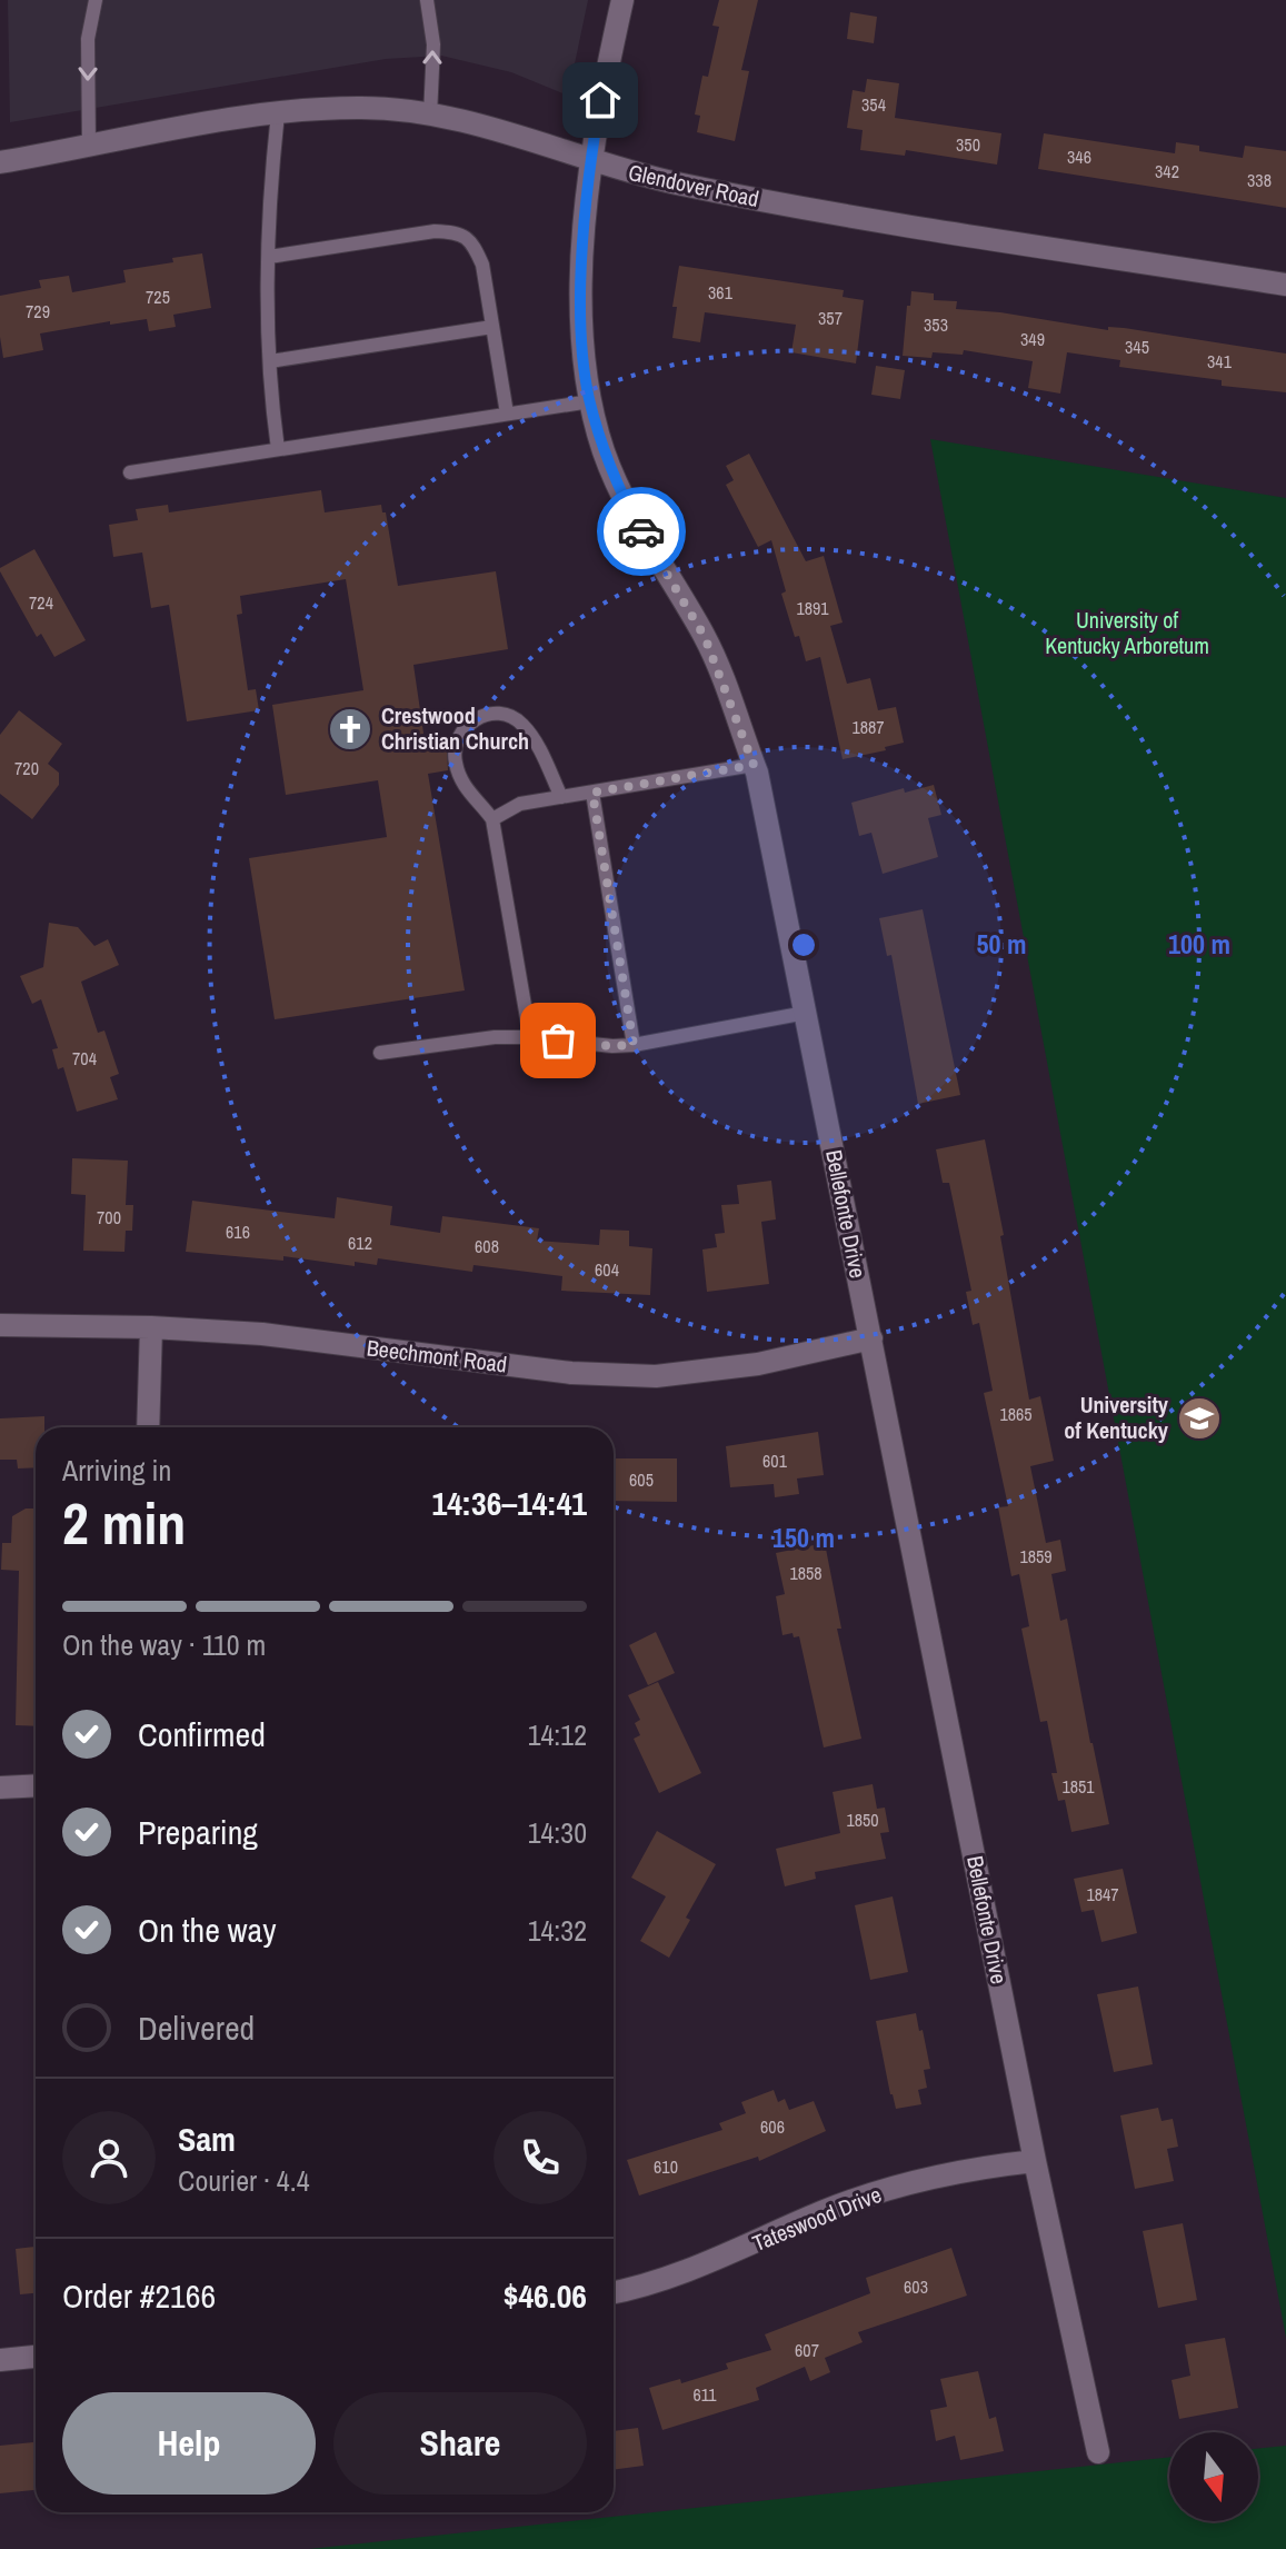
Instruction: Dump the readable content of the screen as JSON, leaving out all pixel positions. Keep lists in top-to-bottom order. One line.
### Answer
{"streets":{"street":["Glendover Road","Bellefonte Drive","Beechmont Road","Tateswood Drive"]},"crossings":[["Glendover Road","Bellefonte Drive"],["Bellefonte Drive","Beechmont Road"],["Bellefonte Drive","Tateswood Drive"]],"parks":["University of Kentucky Arboretum"],"places":{"church":["Crestwood Christian Church"],"school or university":["University of Kentucky"]},"house_numbers":["354","350","346","342","338","361","725","729","357","353","349","345","341","724","1891","1887","720","704","700","616","612","608","604","1865","601","605","1859","1858","1851","1850","1847","606","610","603","607","611"],"north":"bottom","page":{"heading":["2 min","Arriving in","14:36–14:41"],"panel":["Sam","Courier · 4.4","Order #2166","$46.06"],"bar":"On the way · 110 m","list":[["Confirmed","14:12"],["Preparing","14:30"],["On the way","14:32"],"Delivered"],"buttons":["Help","Share"]},"rings":["50 m","100 m","150 m"]}
